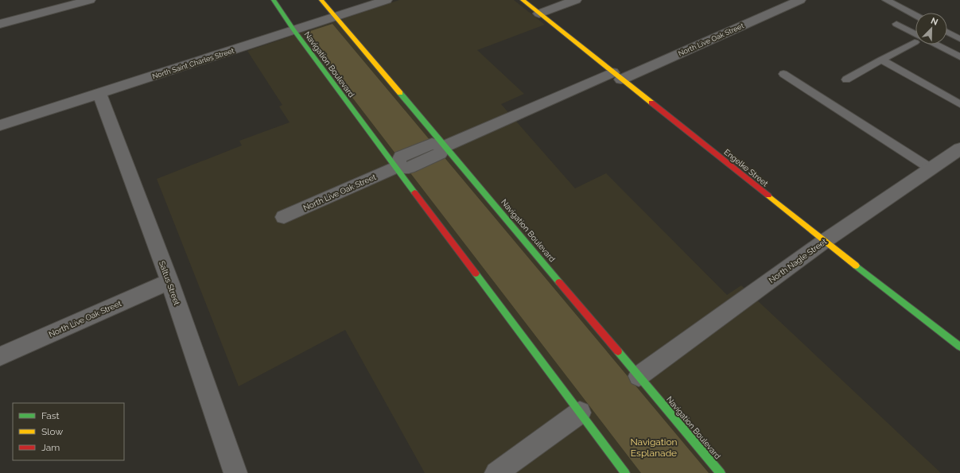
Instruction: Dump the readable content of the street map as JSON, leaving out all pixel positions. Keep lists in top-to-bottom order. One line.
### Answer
{"streets":{"main road":["Navigation Boulevard","Engelke Street"],"street":["North Live Oak Street","North Saint Charles Street","North Nagle Street","Saltus Street"]},"crossings":[["North Live Oak Street","Navigation Boulevard"],["North Live Oak Street","Engelke Street"],["North Live Oak Street","Saltus Street"],["North Saint Charles Street","Navigation Boulevard"],["North Saint Charles Street","Saltus Street"],["Navigation Boulevard","North Nagle Street"],["Engelke Street","North Nagle Street"]],"parks":["Navigation Esplanade"],"legend":["Fast","Slow","Jam"],"north":"top right"}
